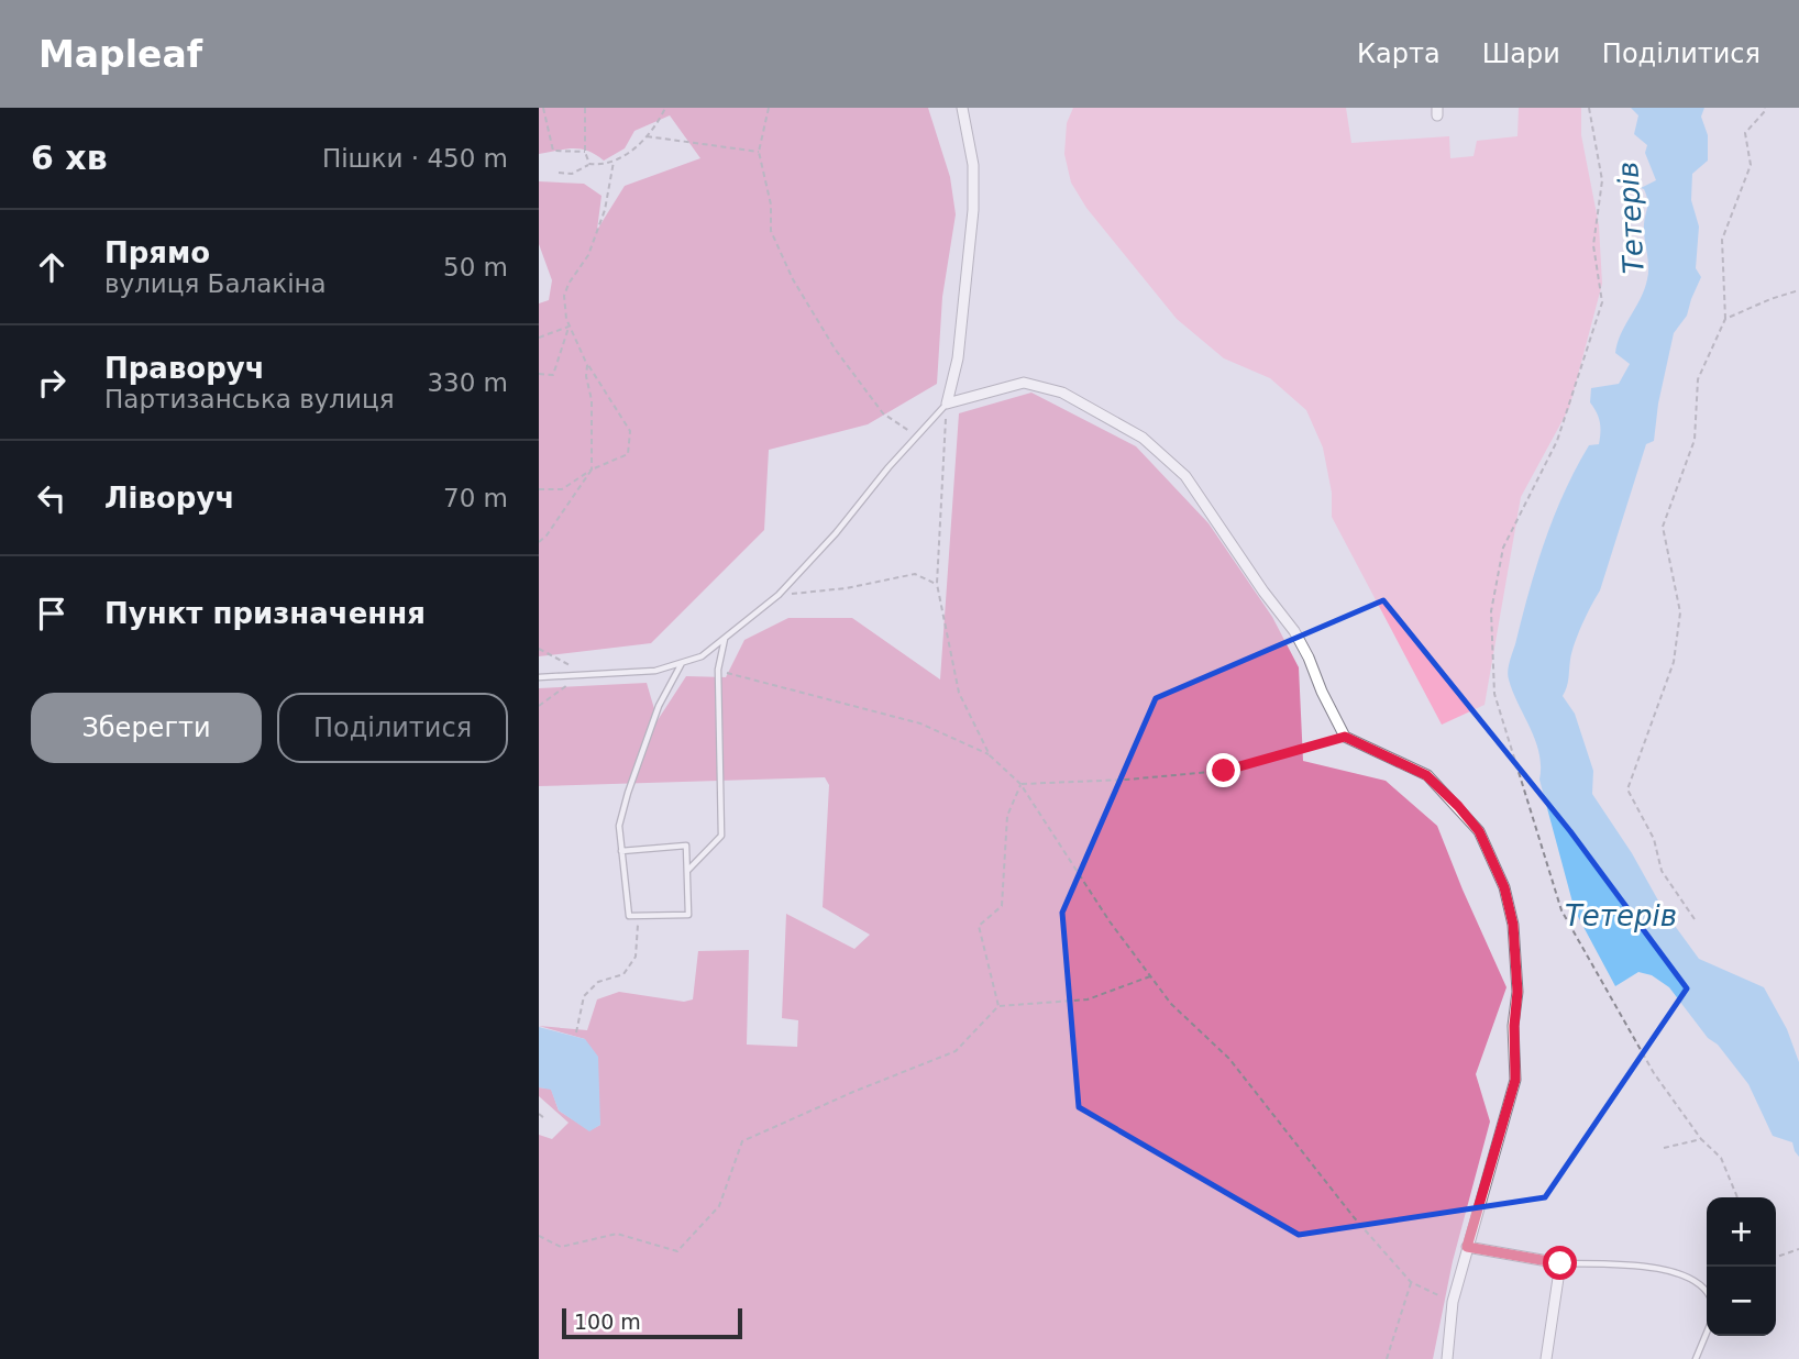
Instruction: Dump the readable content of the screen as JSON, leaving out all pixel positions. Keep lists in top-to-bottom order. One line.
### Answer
{"water":["Тетерів"],"scale_bar":"100 m","page":{"header":"Mapleaf","nav":["Карта","Шари","Поділитися"],"heading":["6 хв","Пішки · 450 m"],"list":[["Прямо","вулиця Балакіна","50 m"],["Праворуч","Партизанська вулиця","330 m"],["Ліворуч","70 m"],"Пункт призначення"],"buttons":["Зберегти","Поділитися"],"map_buttons":["+","−"],"scale":"100 m"}}
